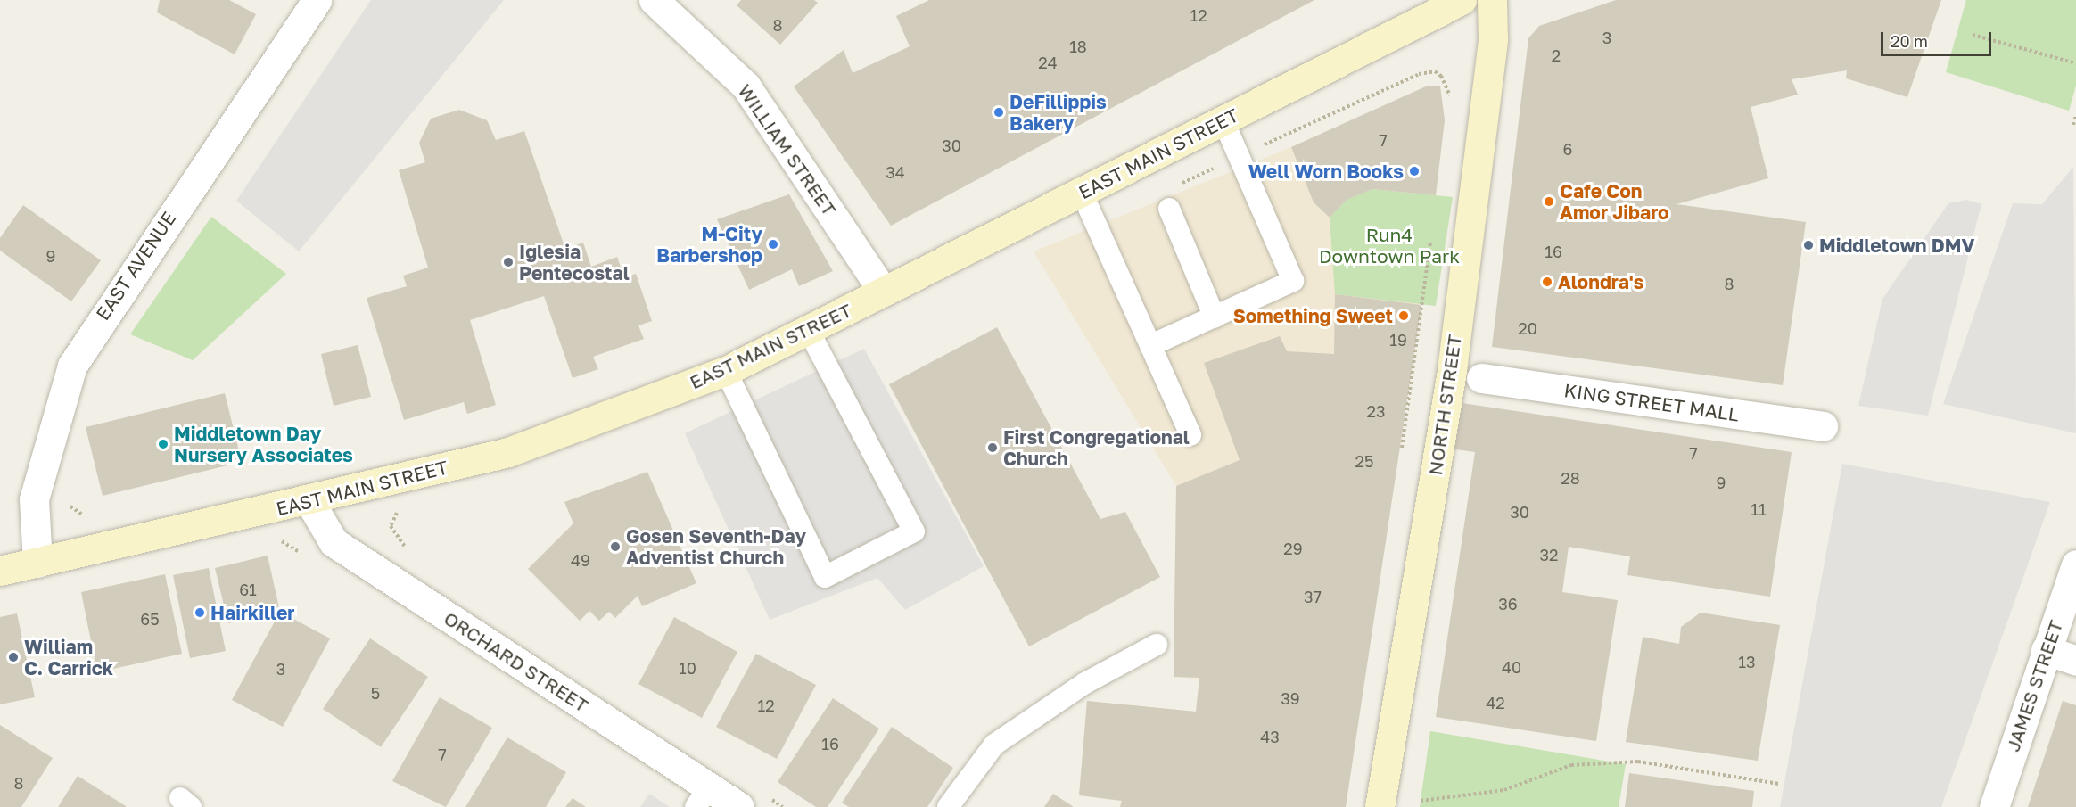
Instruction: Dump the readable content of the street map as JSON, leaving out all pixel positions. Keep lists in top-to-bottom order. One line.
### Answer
{"streets":{"main road":["EAST MAIN STREET","NORTH STREET"],"street":["WILLIAM STREET","EAST AVENUE","KING STREET MALL","ORCHARD STREET","JAMES STREET"]},"crossings":[["WILLIAM STREET","EAST MAIN STREET"],["EAST MAIN STREET","EAST AVENUE"],["EAST MAIN STREET","ORCHARD STREET"]],"parks":["Run4 Downtown Park"],"places":["DeFillippis Bakery","Well Worn Books","Cafe Con Amor Jibaro","M-City Barbershop","Middletown DMV","Iglesia Pentecostal","Alondra's","Something Sweet","Middletown Day Nursery Associates","First Congregational Church","Gosen Seventh-Day Adventist Church","Hairkiller","William C. Carrick"],"house_numbers":["12","8","3","18","2","24","7","30","6","34","16","9","8","20","19","23","7","25","28","9","11","30","29","32","49","61","37","36","65","13","40","10","3","5","39","42","12","43","16","7","8"],"scale_bar":"20 m"}
